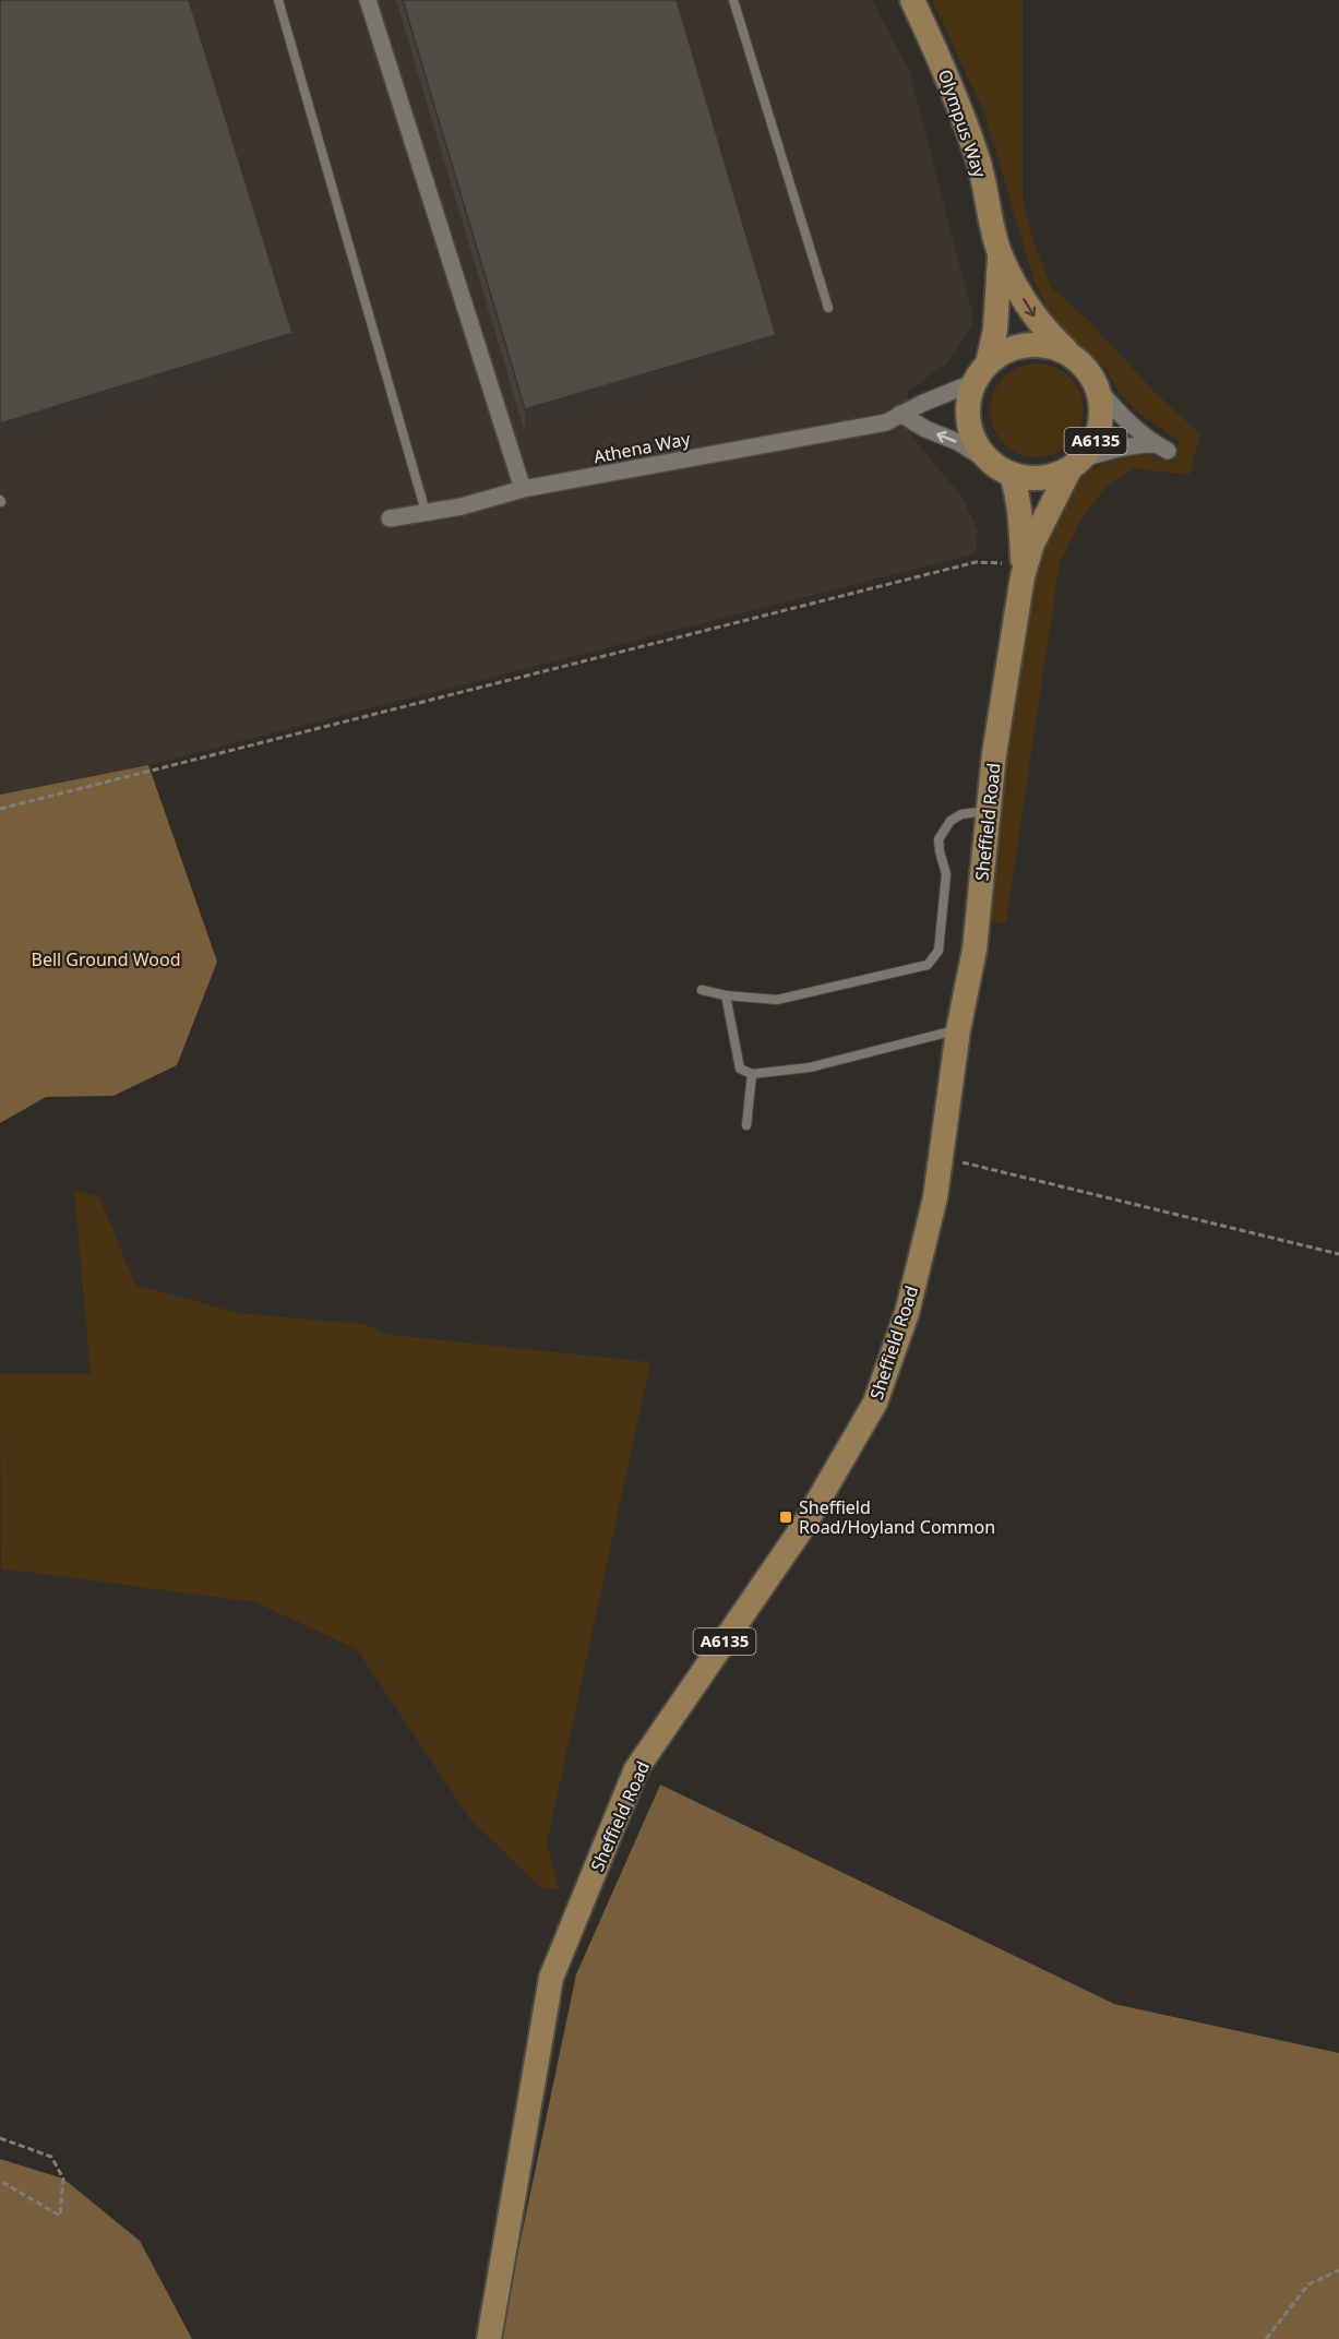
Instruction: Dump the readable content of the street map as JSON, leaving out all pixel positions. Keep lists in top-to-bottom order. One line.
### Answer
{"streets":{"main road":["Olympus Way","A6135","Sheffield Road"],"street":["Athena Way"]},"crossings":[["Olympus Way","A6135"],["Olympus Way","Athena Way"],["Olympus Way","Sheffield Road"],["A6135","Athena Way"],["A6135","Sheffield Road"],["Athena Way","Sheffield Road"]],"parks":["Bell Ground Wood"],"places":{"transit":["Sheffield Road/Hoyland Common"]}}
